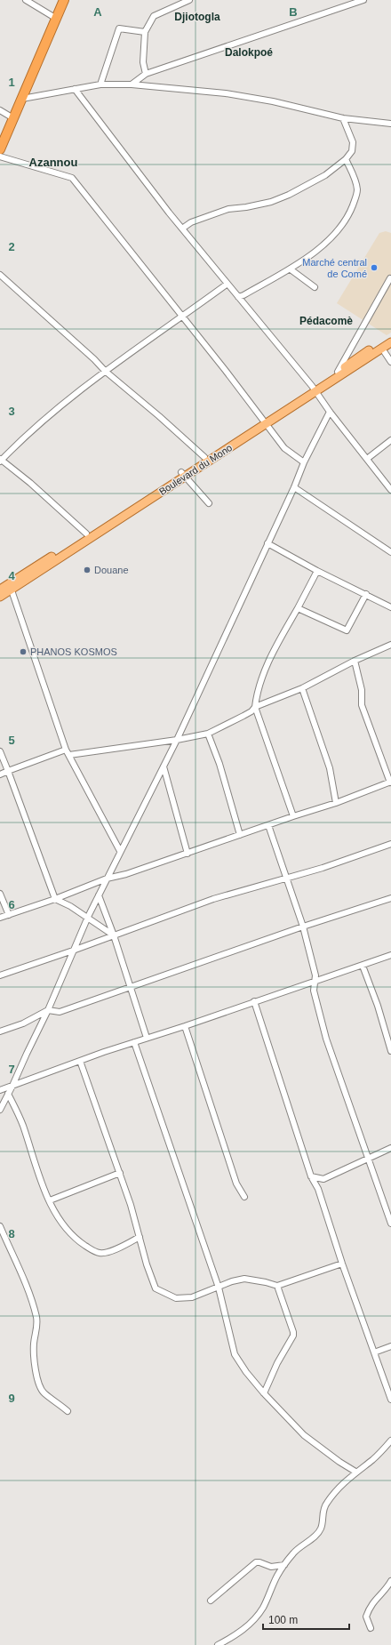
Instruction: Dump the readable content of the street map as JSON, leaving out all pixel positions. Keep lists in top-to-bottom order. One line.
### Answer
{"streets":{"main road":["Boulevard du Mono"]},"districts":["Djiotogla","Dalokpoé","Azannou","Pédacomè"],"places":["Marché central de Comé","Douane","PHANOS KOSMOS"],"scale_bar":"100 m","grid":{"columns":["A","B"],"rows":["1","2","3","4","5","6","7","8","9"]}}
